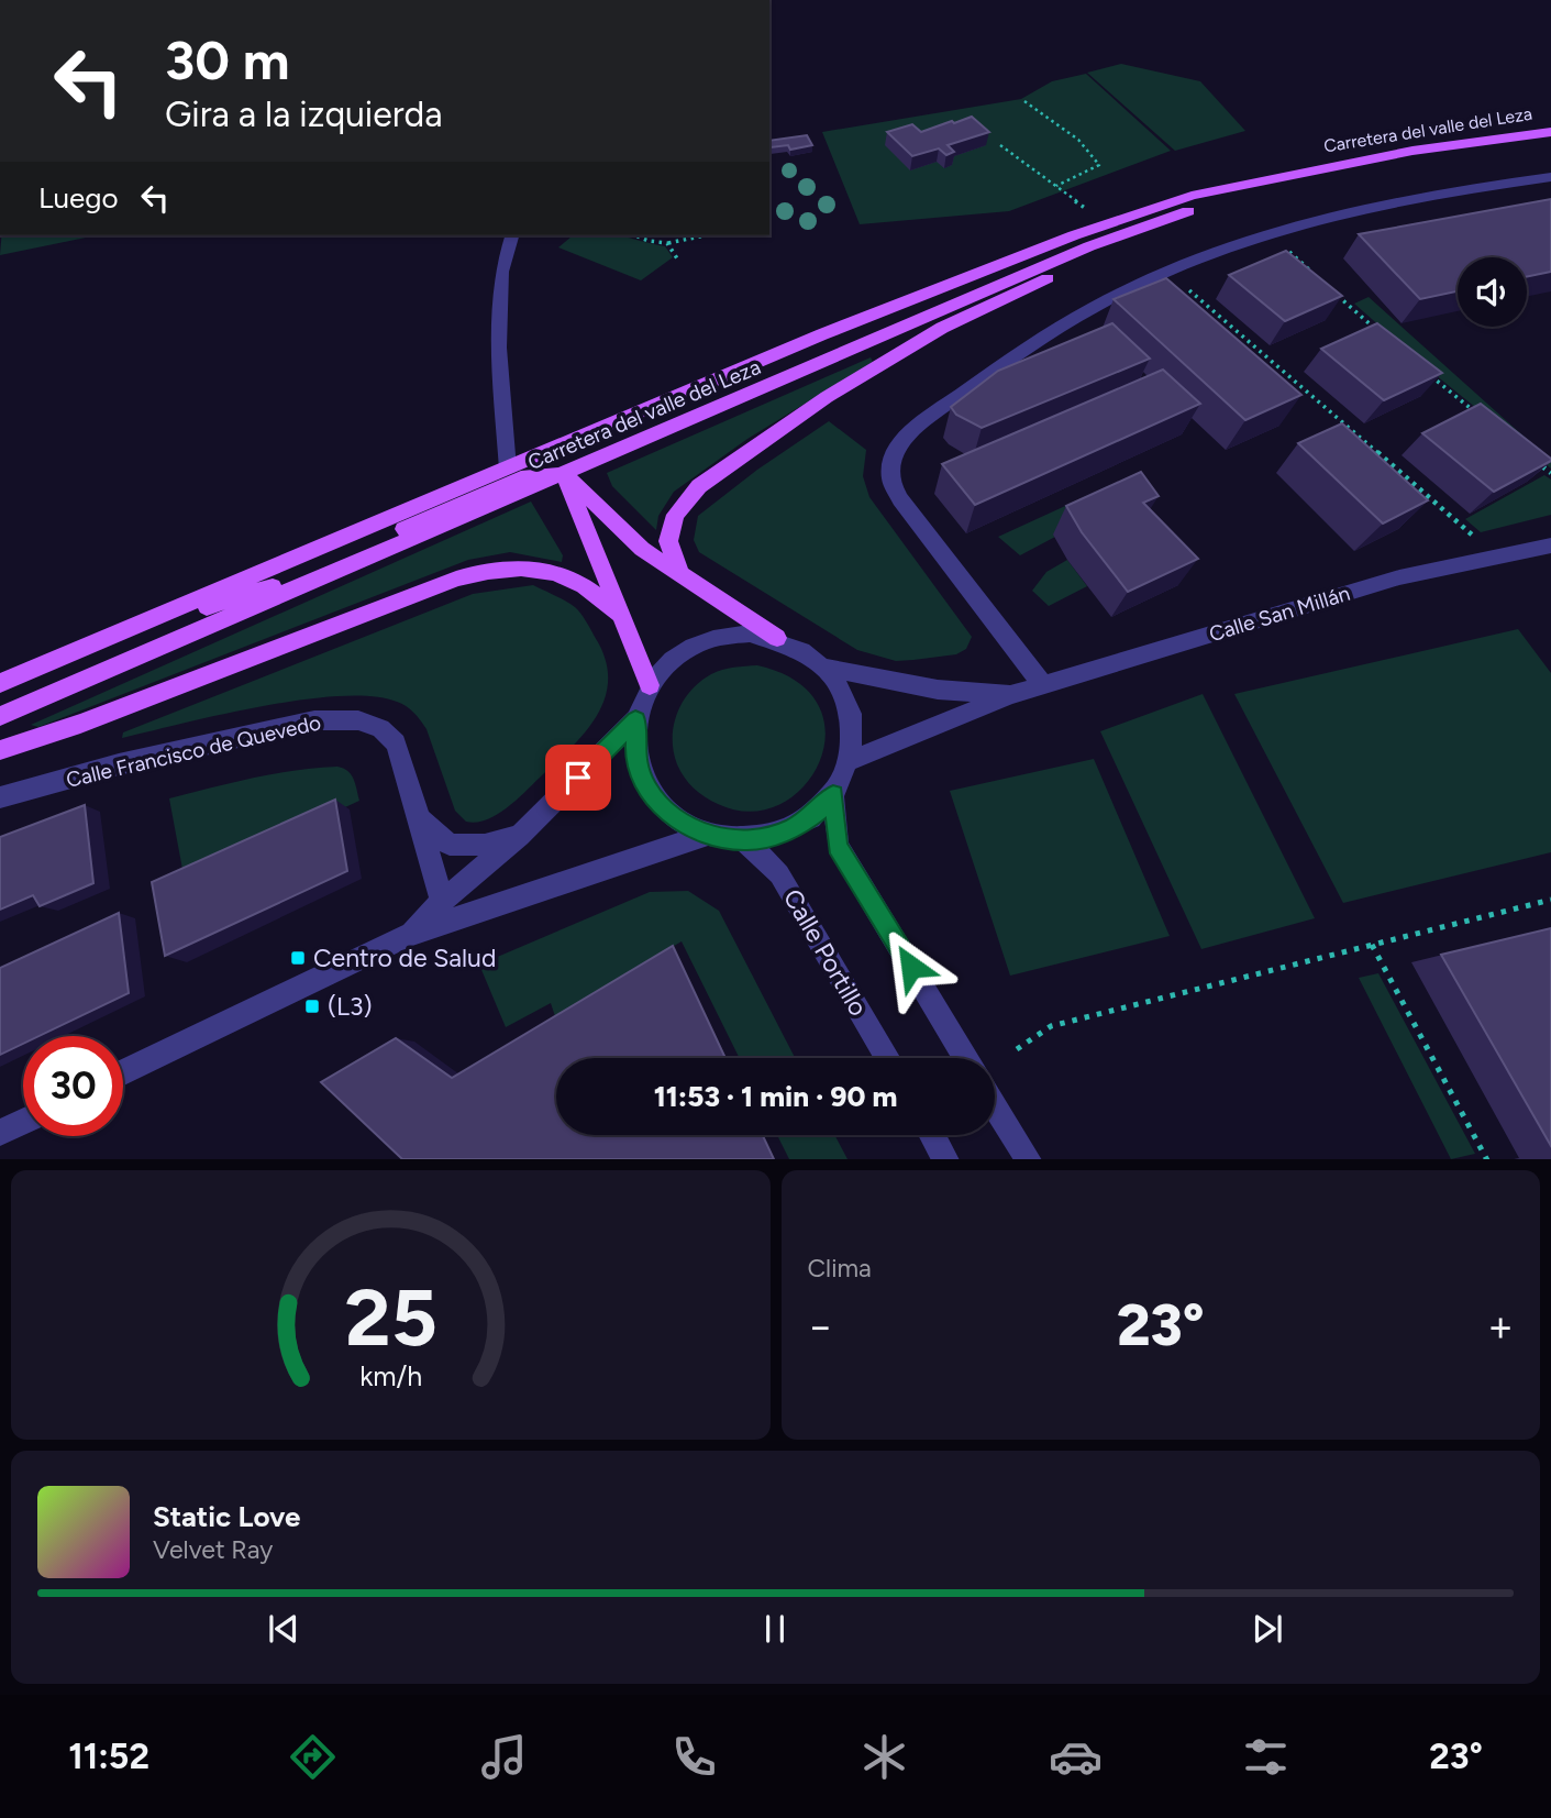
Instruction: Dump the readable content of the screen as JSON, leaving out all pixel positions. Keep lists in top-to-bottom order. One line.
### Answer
{"streets":{"main road":["Carretera del valle del Leza"],"street":["Calle San Millán","Calle Francisco de Quevedo","Calle Portillo"]},"crossings":[["Calle San Millán","Calle Portillo"]],"places":{"transit":["Centro de Salud","(L3)"]},"page":{"turn":["30 m","Gira a la izquierda"],"then":"Luego","limit":"30","trip":"11:53 · 1 min · 90 m","tile":"Clima","heat":["−","23°","+"],"song":["Static Love","Velvet Ray"],"tabs":["11:52","23°"],"gauge":["25","km/h"]}}
